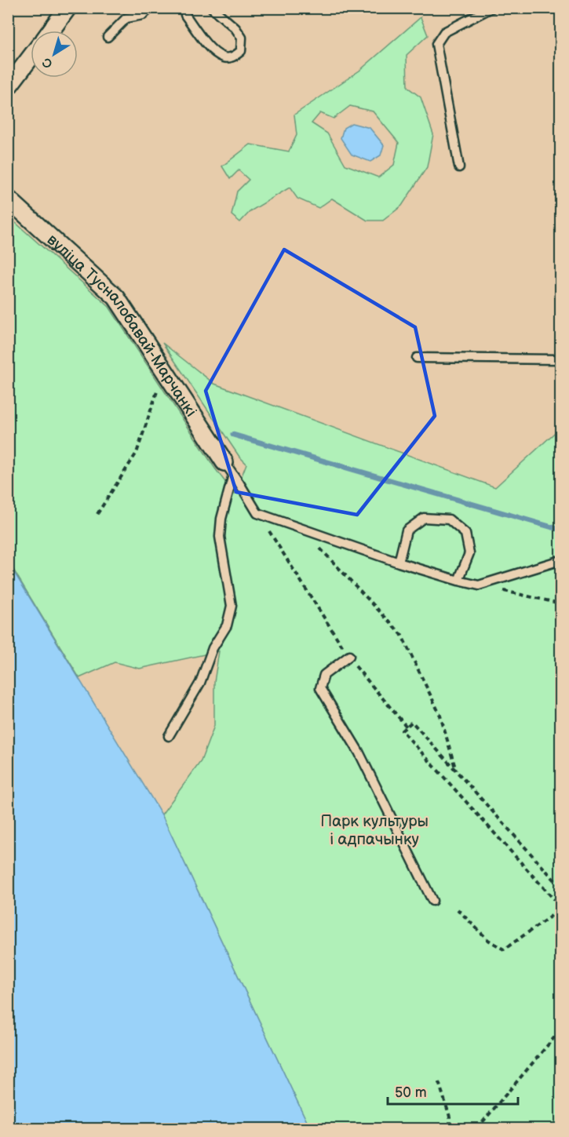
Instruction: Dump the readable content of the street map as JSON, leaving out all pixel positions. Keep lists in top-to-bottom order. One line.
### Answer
{"streets":{"street":["вуліца Тусналобавай-Марчанкі"]},"parks":["Парк культуры і адпачынку"],"scale_bar":"50 m","north":"bottom left"}
